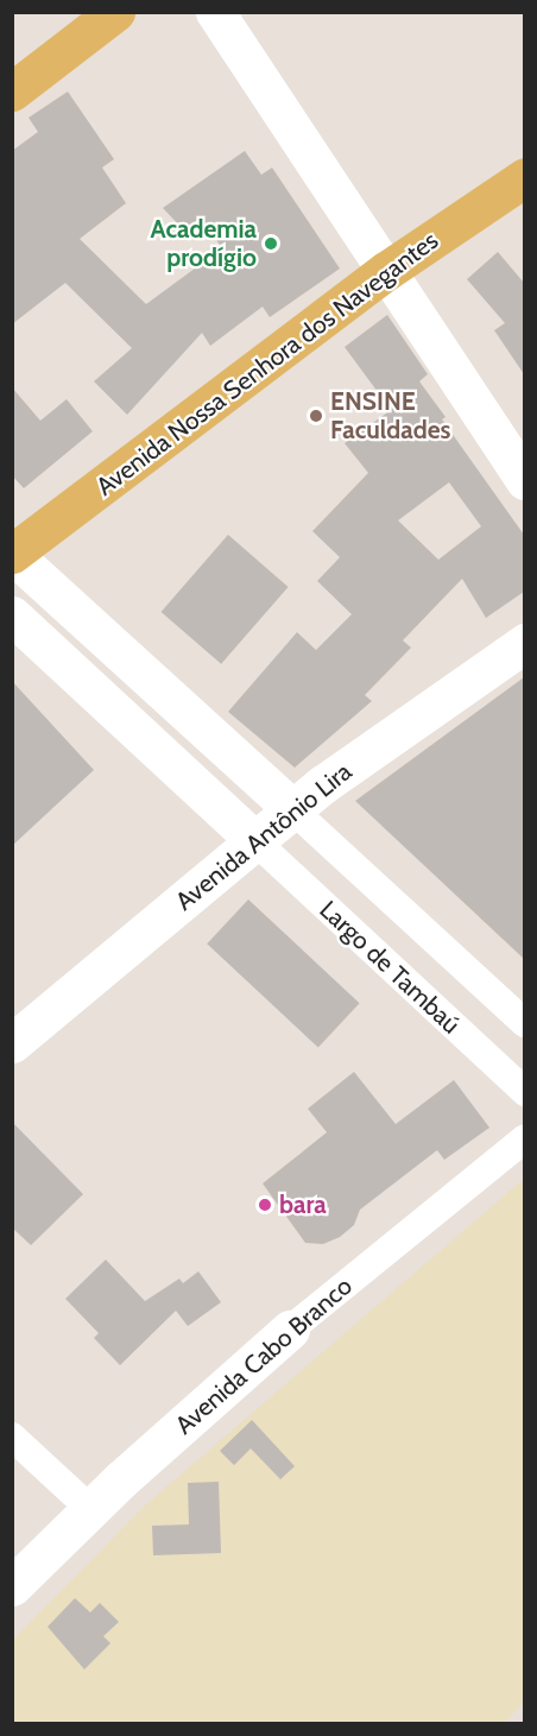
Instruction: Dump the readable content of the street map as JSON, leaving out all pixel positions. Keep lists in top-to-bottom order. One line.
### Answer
{"streets":{"main road":["Avenida Nossa Senhora dos Navegantes","Avenida Antônio Lira","Avenida Cabo Branco"],"street":["Largo de Tambaú"]},"crossings":[["Avenida Antônio Lira","Largo de Tambaú"]],"places":["Academia prodígio","ENSINE Faculdades","bara"]}
